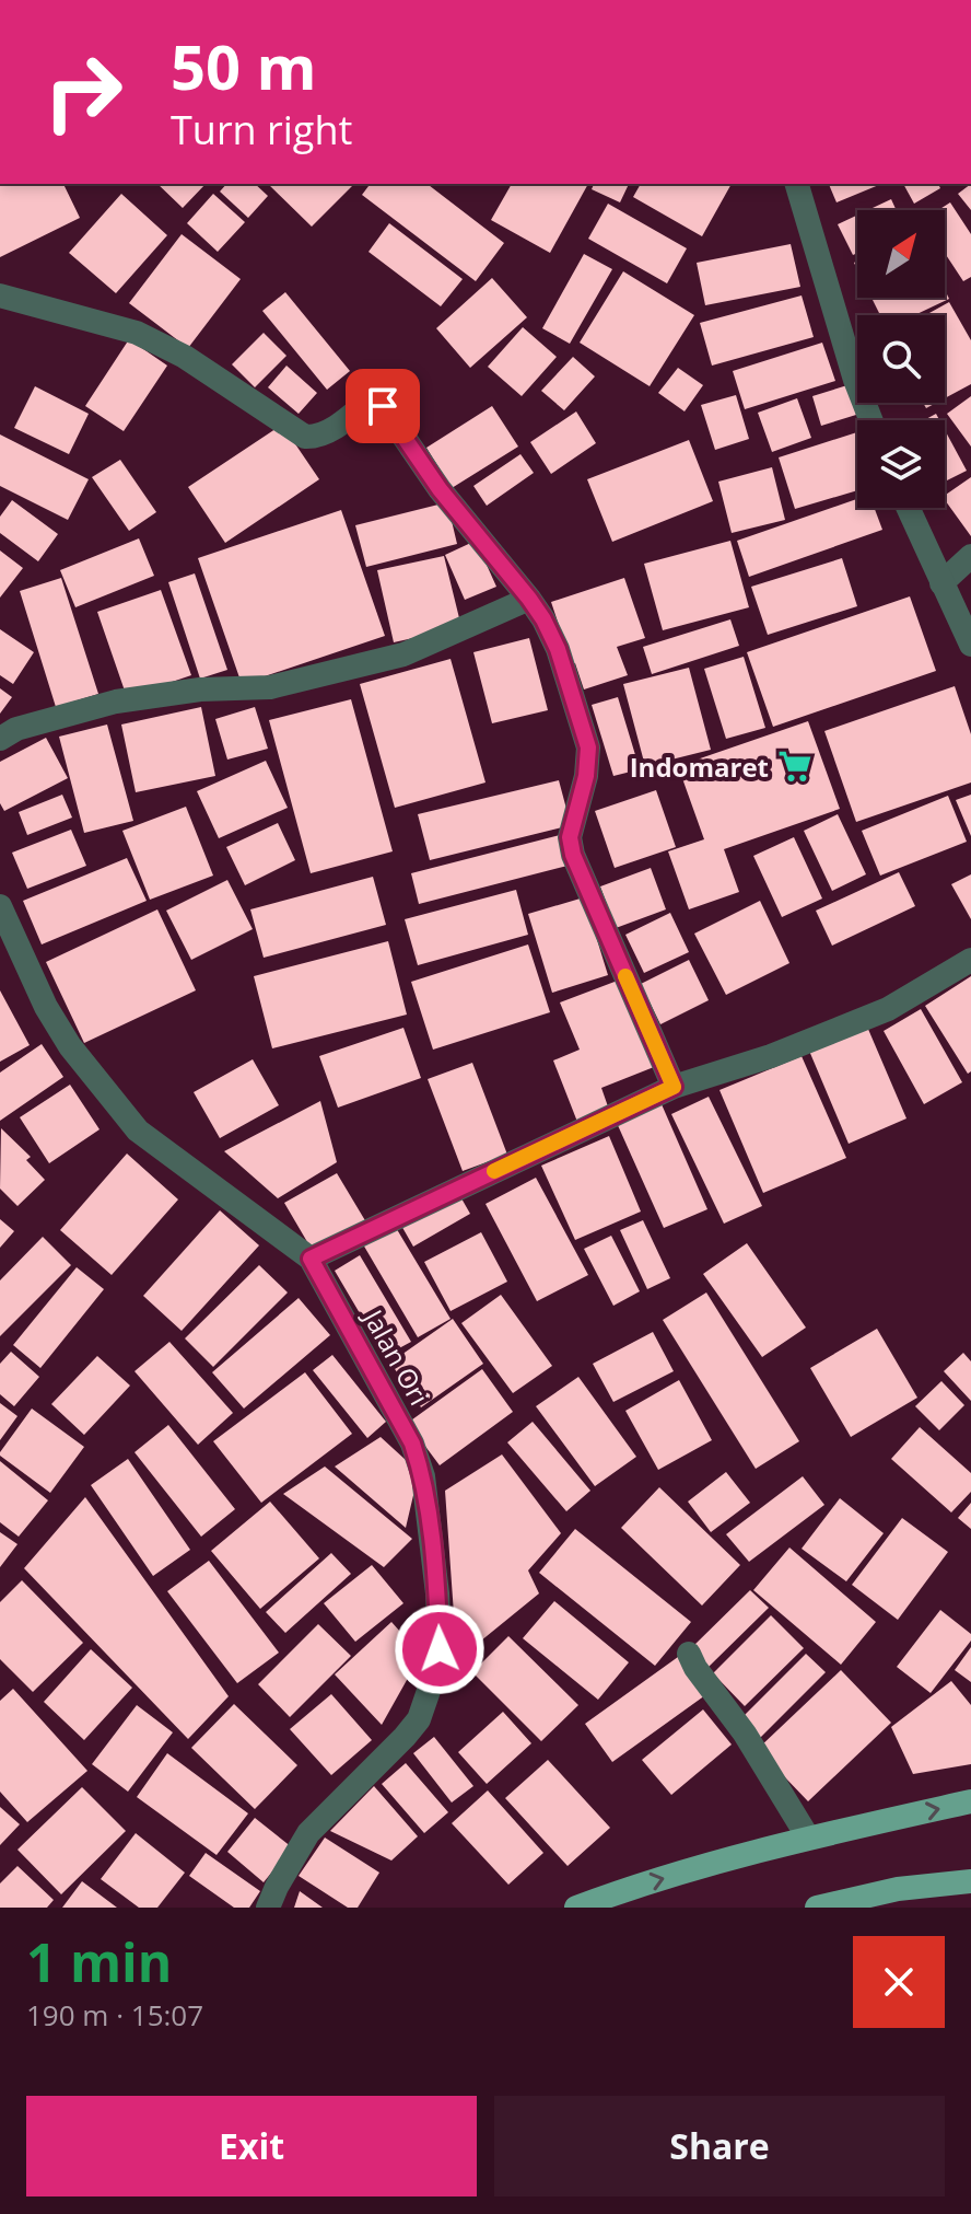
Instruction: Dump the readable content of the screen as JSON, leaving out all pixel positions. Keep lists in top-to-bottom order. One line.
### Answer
{"streets":{"street":["Jalan Ori"]},"places":{"supermarket":["Indomaret"]},"north":"top right","page":{"turn":["50 m","Turn right"],"heading":["1 min","190 m · 15:07"],"buttons":["Exit","Share"]}}
